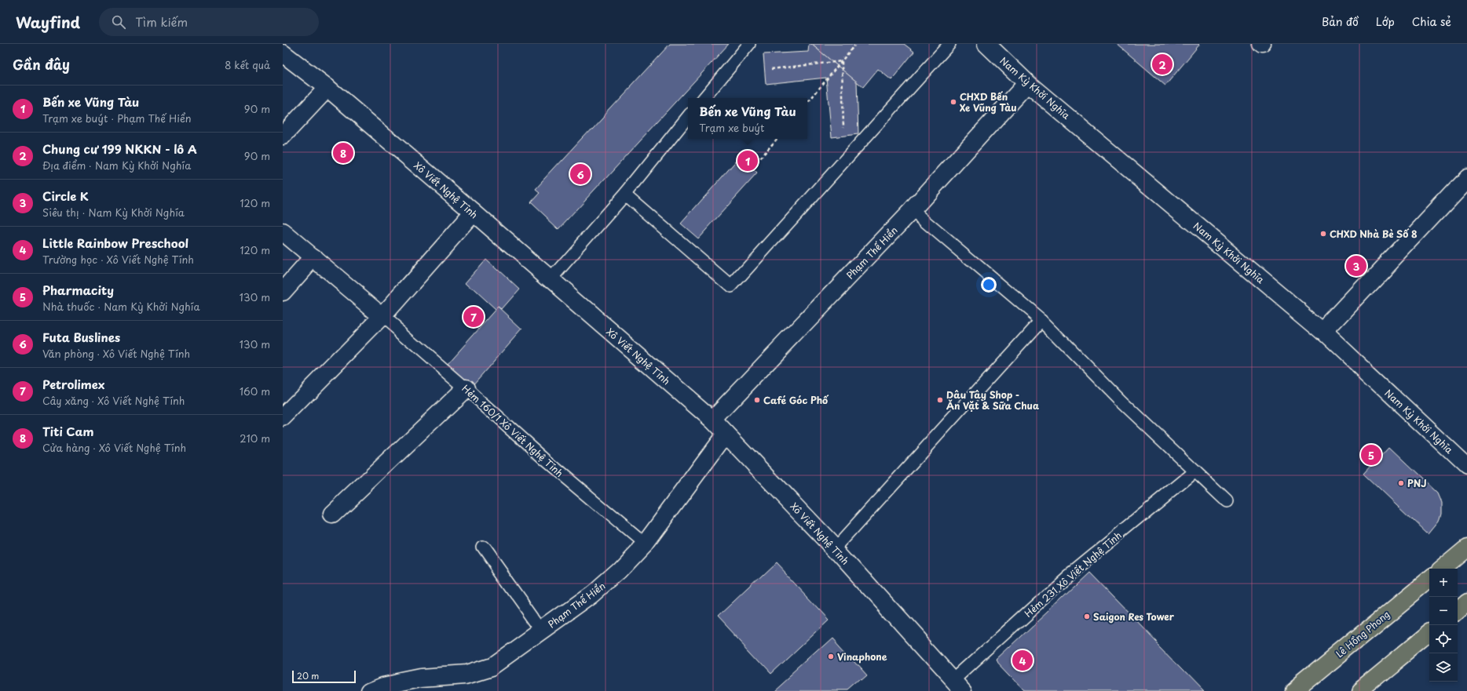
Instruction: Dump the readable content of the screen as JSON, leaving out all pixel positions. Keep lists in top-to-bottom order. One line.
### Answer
{"streets":{"main road":["Lê Hồng Phong"],"street":["Nam Kỳ Khởi Nghĩa","Xô Viết Nghệ Tĩnh","Phạm Thế Hiển"],"lane":["Hẻm 160/1 Xô Viết Nghệ Tĩnh","Hẻm 231 Xô Viết Nghệ Tĩnh"]},"crossings":[["Nam Kỳ Khởi Nghĩa","Phạm Thế Hiển"],["Xô Viết Nghệ Tĩnh","Phạm Thế Hiển"],["Xô Viết Nghệ Tĩnh","Hẻm 231 Xô Viết Nghệ Tĩnh"],["Phạm Thế Hiển","Hẻm 160/1 Xô Viết Nghệ Tĩnh"]],"places":["CHXD Bến Xe Vũng Tàu","CHXD Nhà Bè Số 8","Café Góc Phố","Dâu Tây Shop - Ăn Vặt & Sữa Chua","PNJ","Saigon Res Tower","Vinaphone"],"scale_bar":"20 m","page":{"header":"Wayfind","search":"Tìm kiếm","nav":["Bản đồ","Lớp","Chia sẻ"],"heading":["Gần đây","8 kết quả"],"pins":["2","8","1","6","3","7","5","4"],"list":[{"mark":"1","name":"Bến xe Vũng Tàu","note":"Trạm xe buýt · Phạm Thế Hiển","value":"90 m"},{"mark":"2","name":"Chung cư 199 NKKN - lô A","note":"Địa điểm · Nam Kỳ Khởi Nghĩa","value":"90 m"},{"mark":"3","name":"Circle K","note":"Siêu thị · Nam Kỳ Khởi Nghĩa","value":"120 m"},{"mark":"4","name":"Little Rainbow Preschool","note":"Trường học · Xô Viết Nghệ Tĩnh","value":"120 m"},{"mark":"5","name":"Pharmacity","note":"Nhà thuốc · Nam Kỳ Khởi Nghĩa","value":"130 m"},{"mark":"6","name":"Futa Buslines","note":"Văn phòng · Xô Viết Nghệ Tĩnh","value":"130 m"},{"mark":"7","name":"Petrolimex","note":"Cây xăng · Xô Viết Nghệ Tĩnh","value":"160 m"},{"mark":"8","name":"Titi Cam","note":"Cửa hàng · Xô Viết Nghệ Tĩnh","value":"210 m"}],"popup":["Bến xe Vũng Tàu","Trạm xe buýt"],"map_buttons":["+","−"],"scale":"20 m"}}
